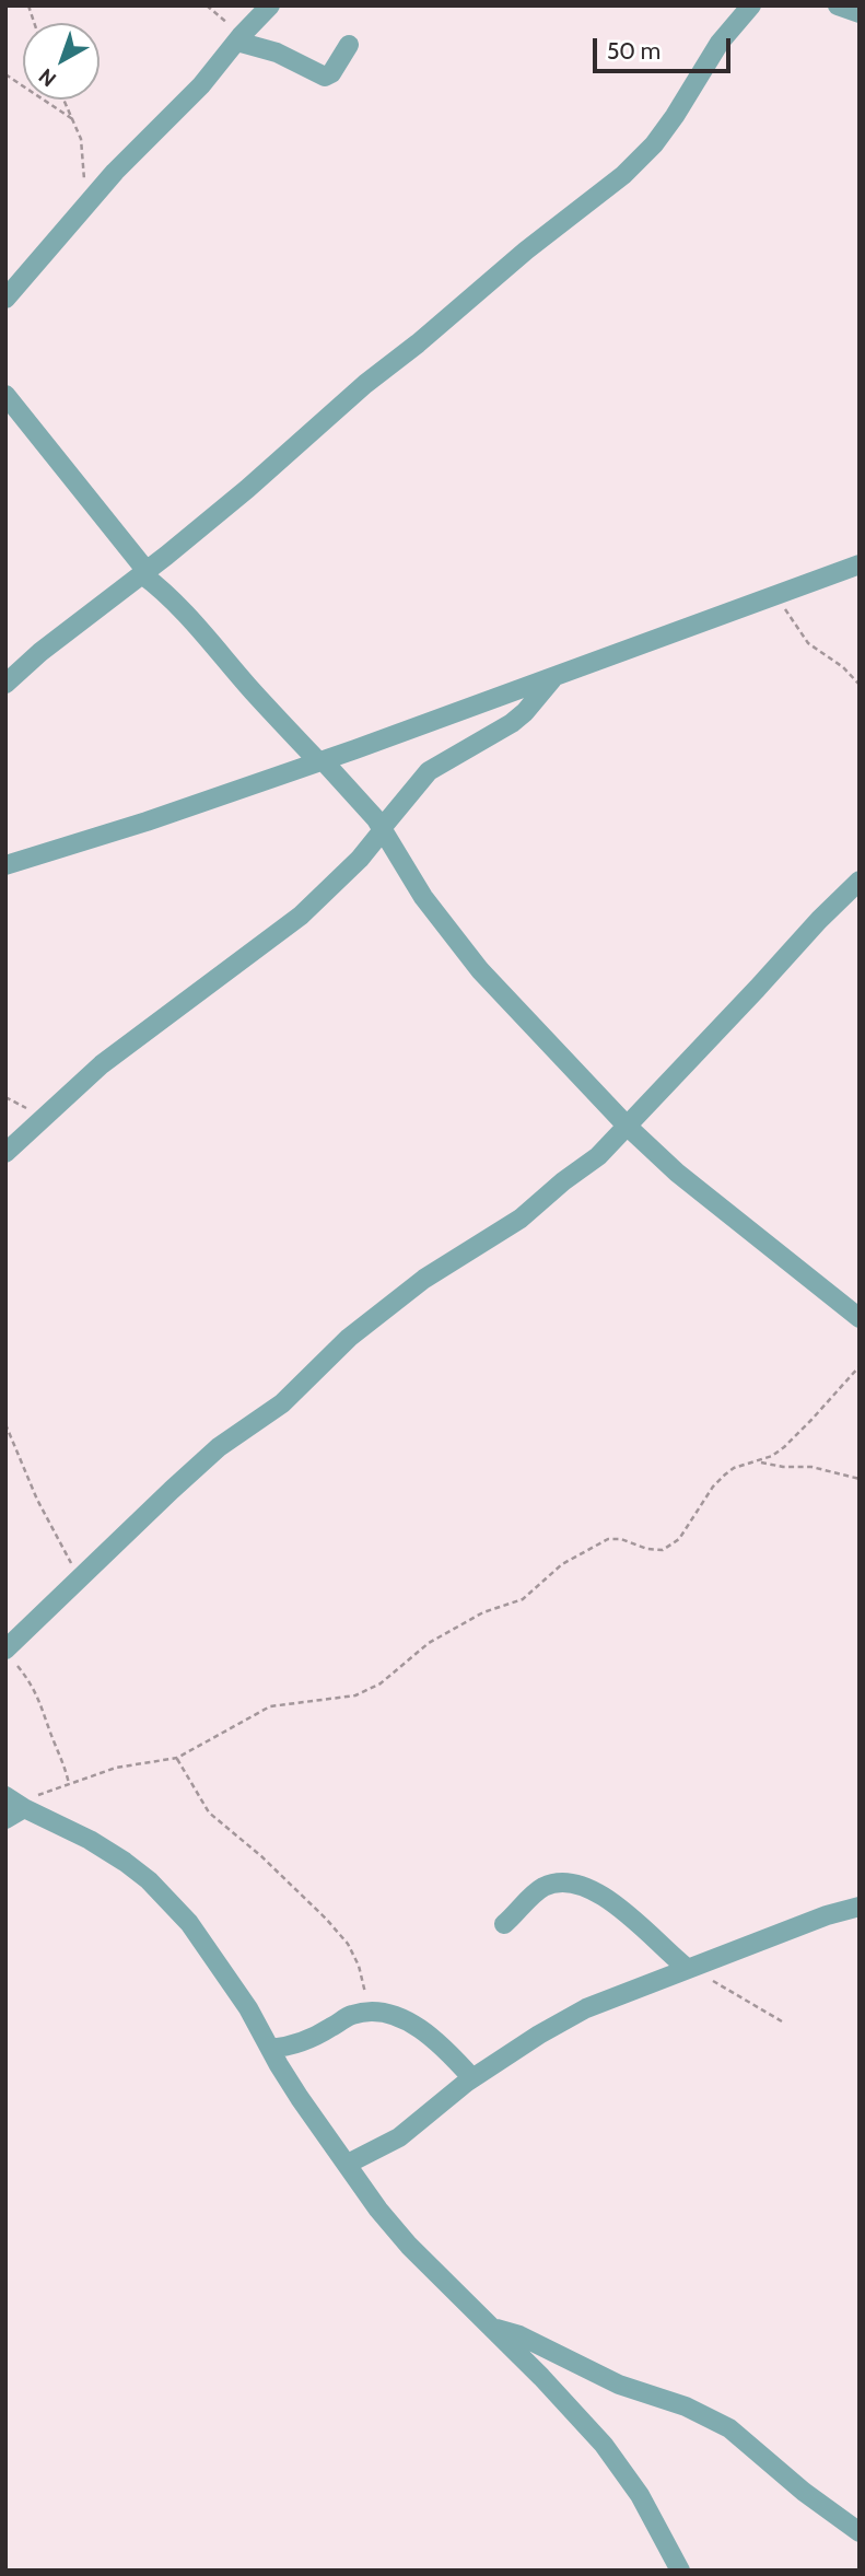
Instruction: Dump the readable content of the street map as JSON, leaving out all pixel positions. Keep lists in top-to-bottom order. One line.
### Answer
{"scale_bar":"50 m","north":"bottom left"}
